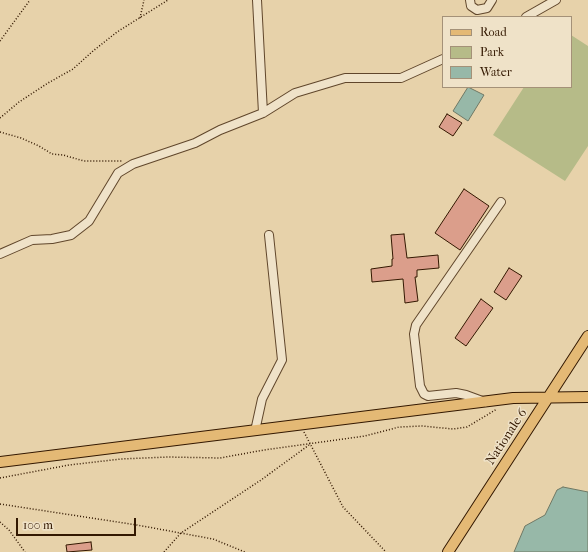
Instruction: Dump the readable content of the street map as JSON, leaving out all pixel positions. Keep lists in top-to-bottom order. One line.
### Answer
{"streets":{"main road":["Nationale 6"]},"legend":["Road","Park","Water"],"scale_bar":"100 m"}
